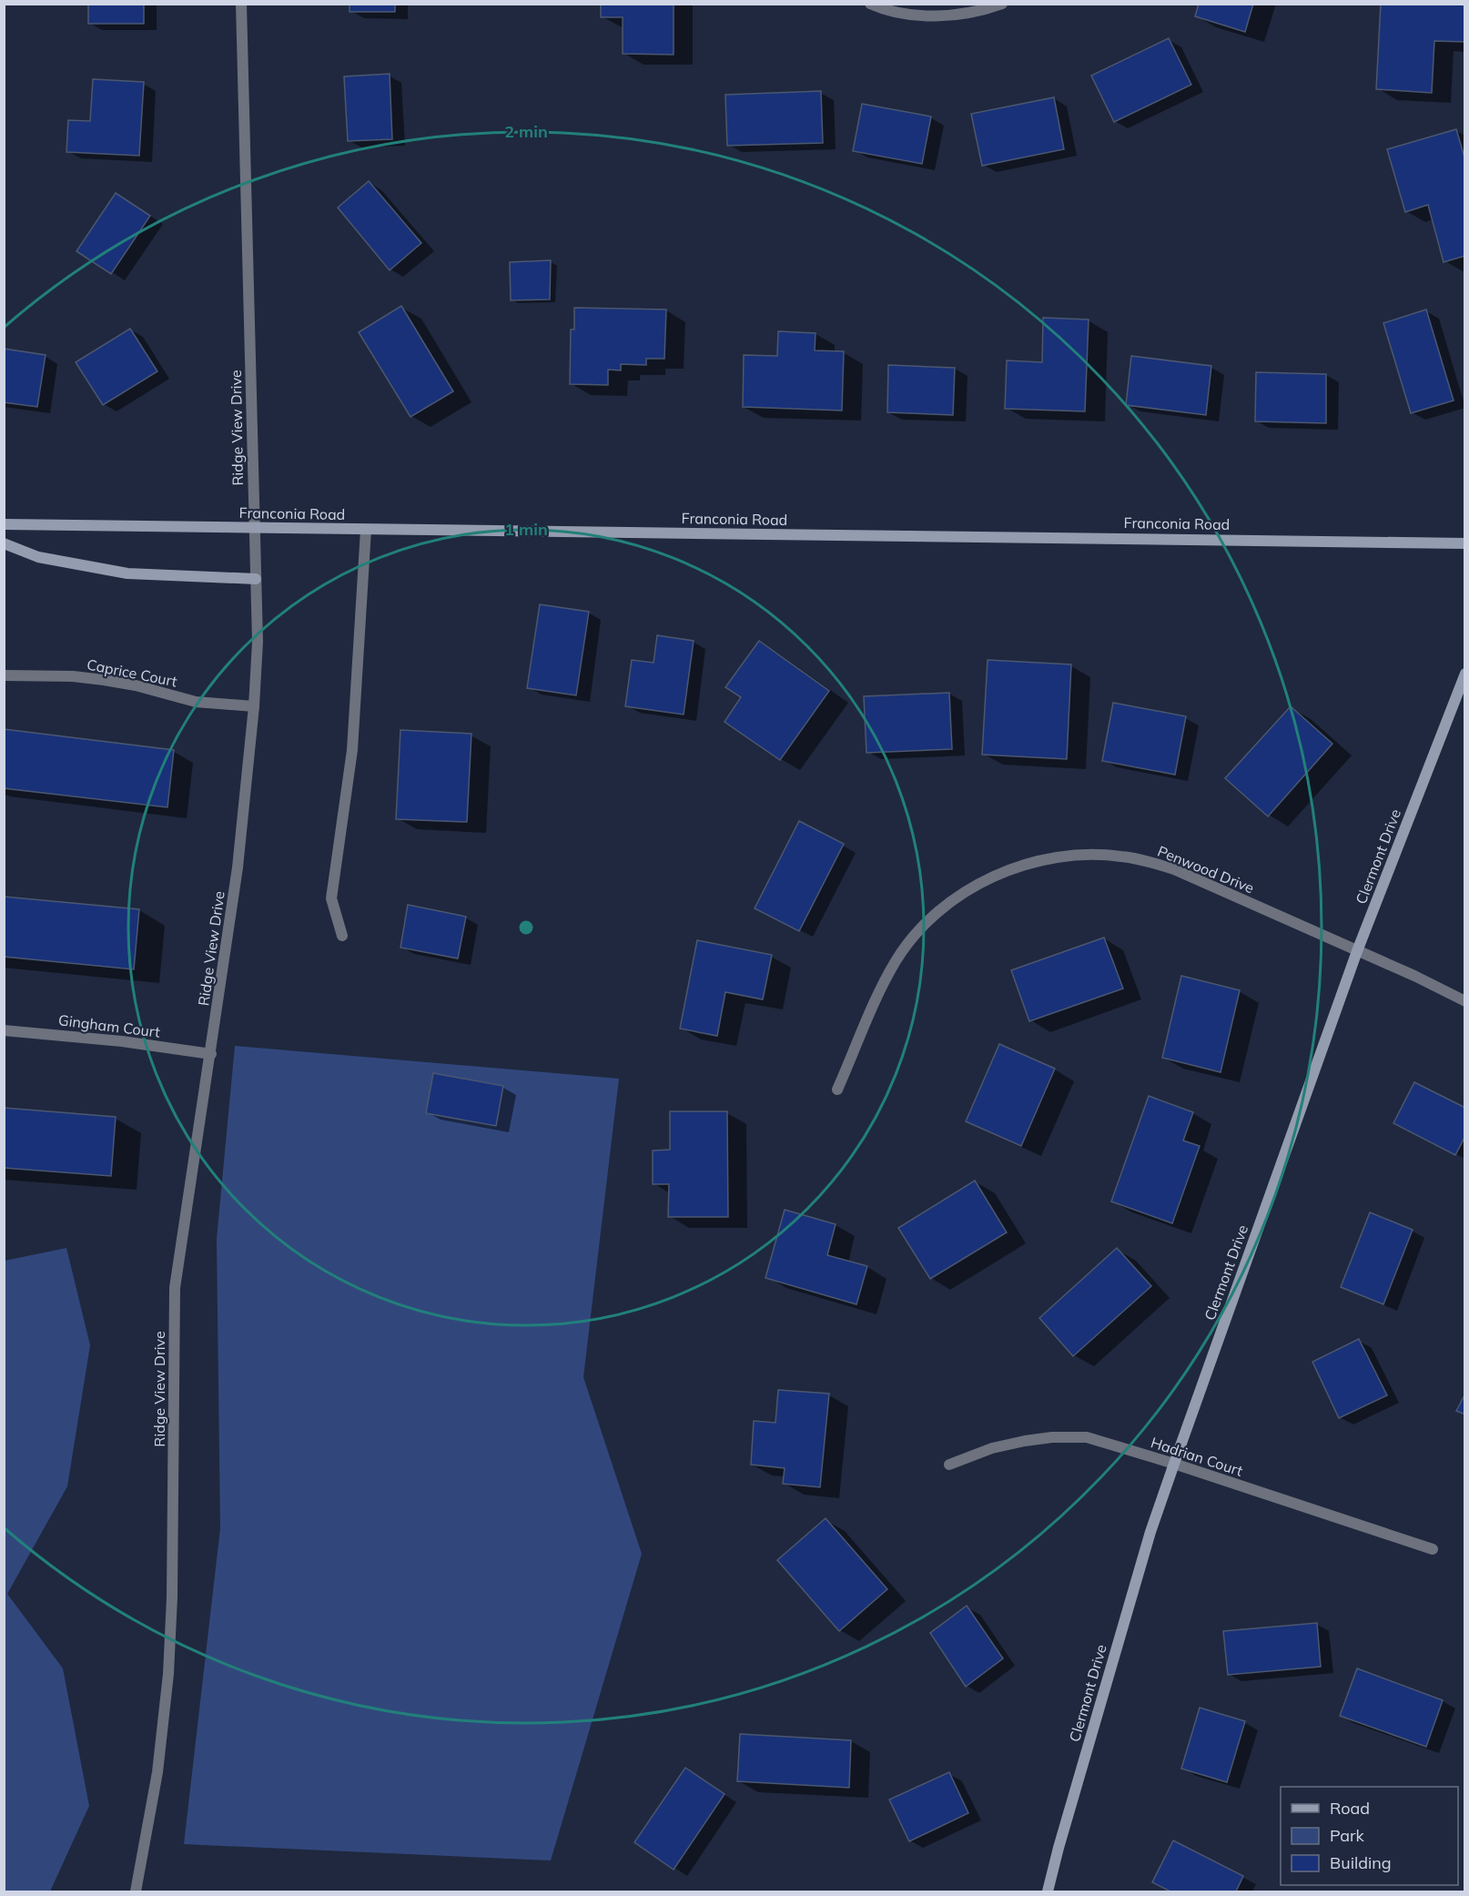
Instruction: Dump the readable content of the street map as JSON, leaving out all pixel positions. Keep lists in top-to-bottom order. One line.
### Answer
{"streets":{"main road":["Franconia Road","Clermont Drive"],"street":["Ridge View Drive","Caprice Court","Penwood Drive","Gingham Court","Hadrian Court"]},"crossings":[["Ridge View Drive","Franconia Road"],["Ridge View Drive","Caprice Court"],["Ridge View Drive","Gingham Court"],["Clermont Drive","Penwood Drive"],["Clermont Drive","Hadrian Court"]],"legend":["Road","Park","Building"],"rings":["2 min","1 min"]}
